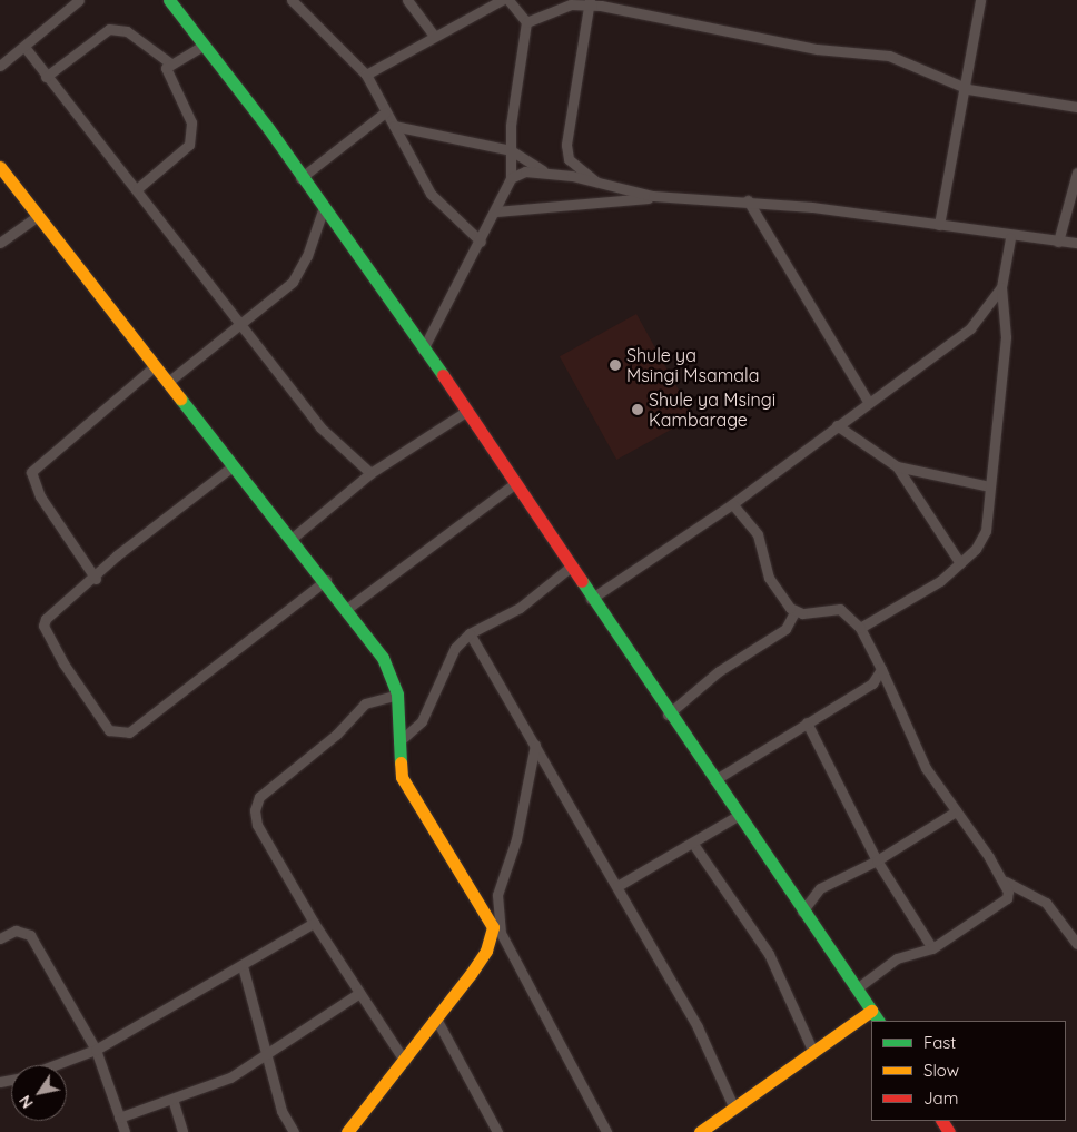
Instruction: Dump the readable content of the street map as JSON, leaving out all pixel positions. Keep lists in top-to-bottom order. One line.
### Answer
{"places":["Shule ya Msingi Msamala","Shule ya Msingi Kambarage"],"legend":["Fast","Slow","Jam"],"north":"bottom left"}
